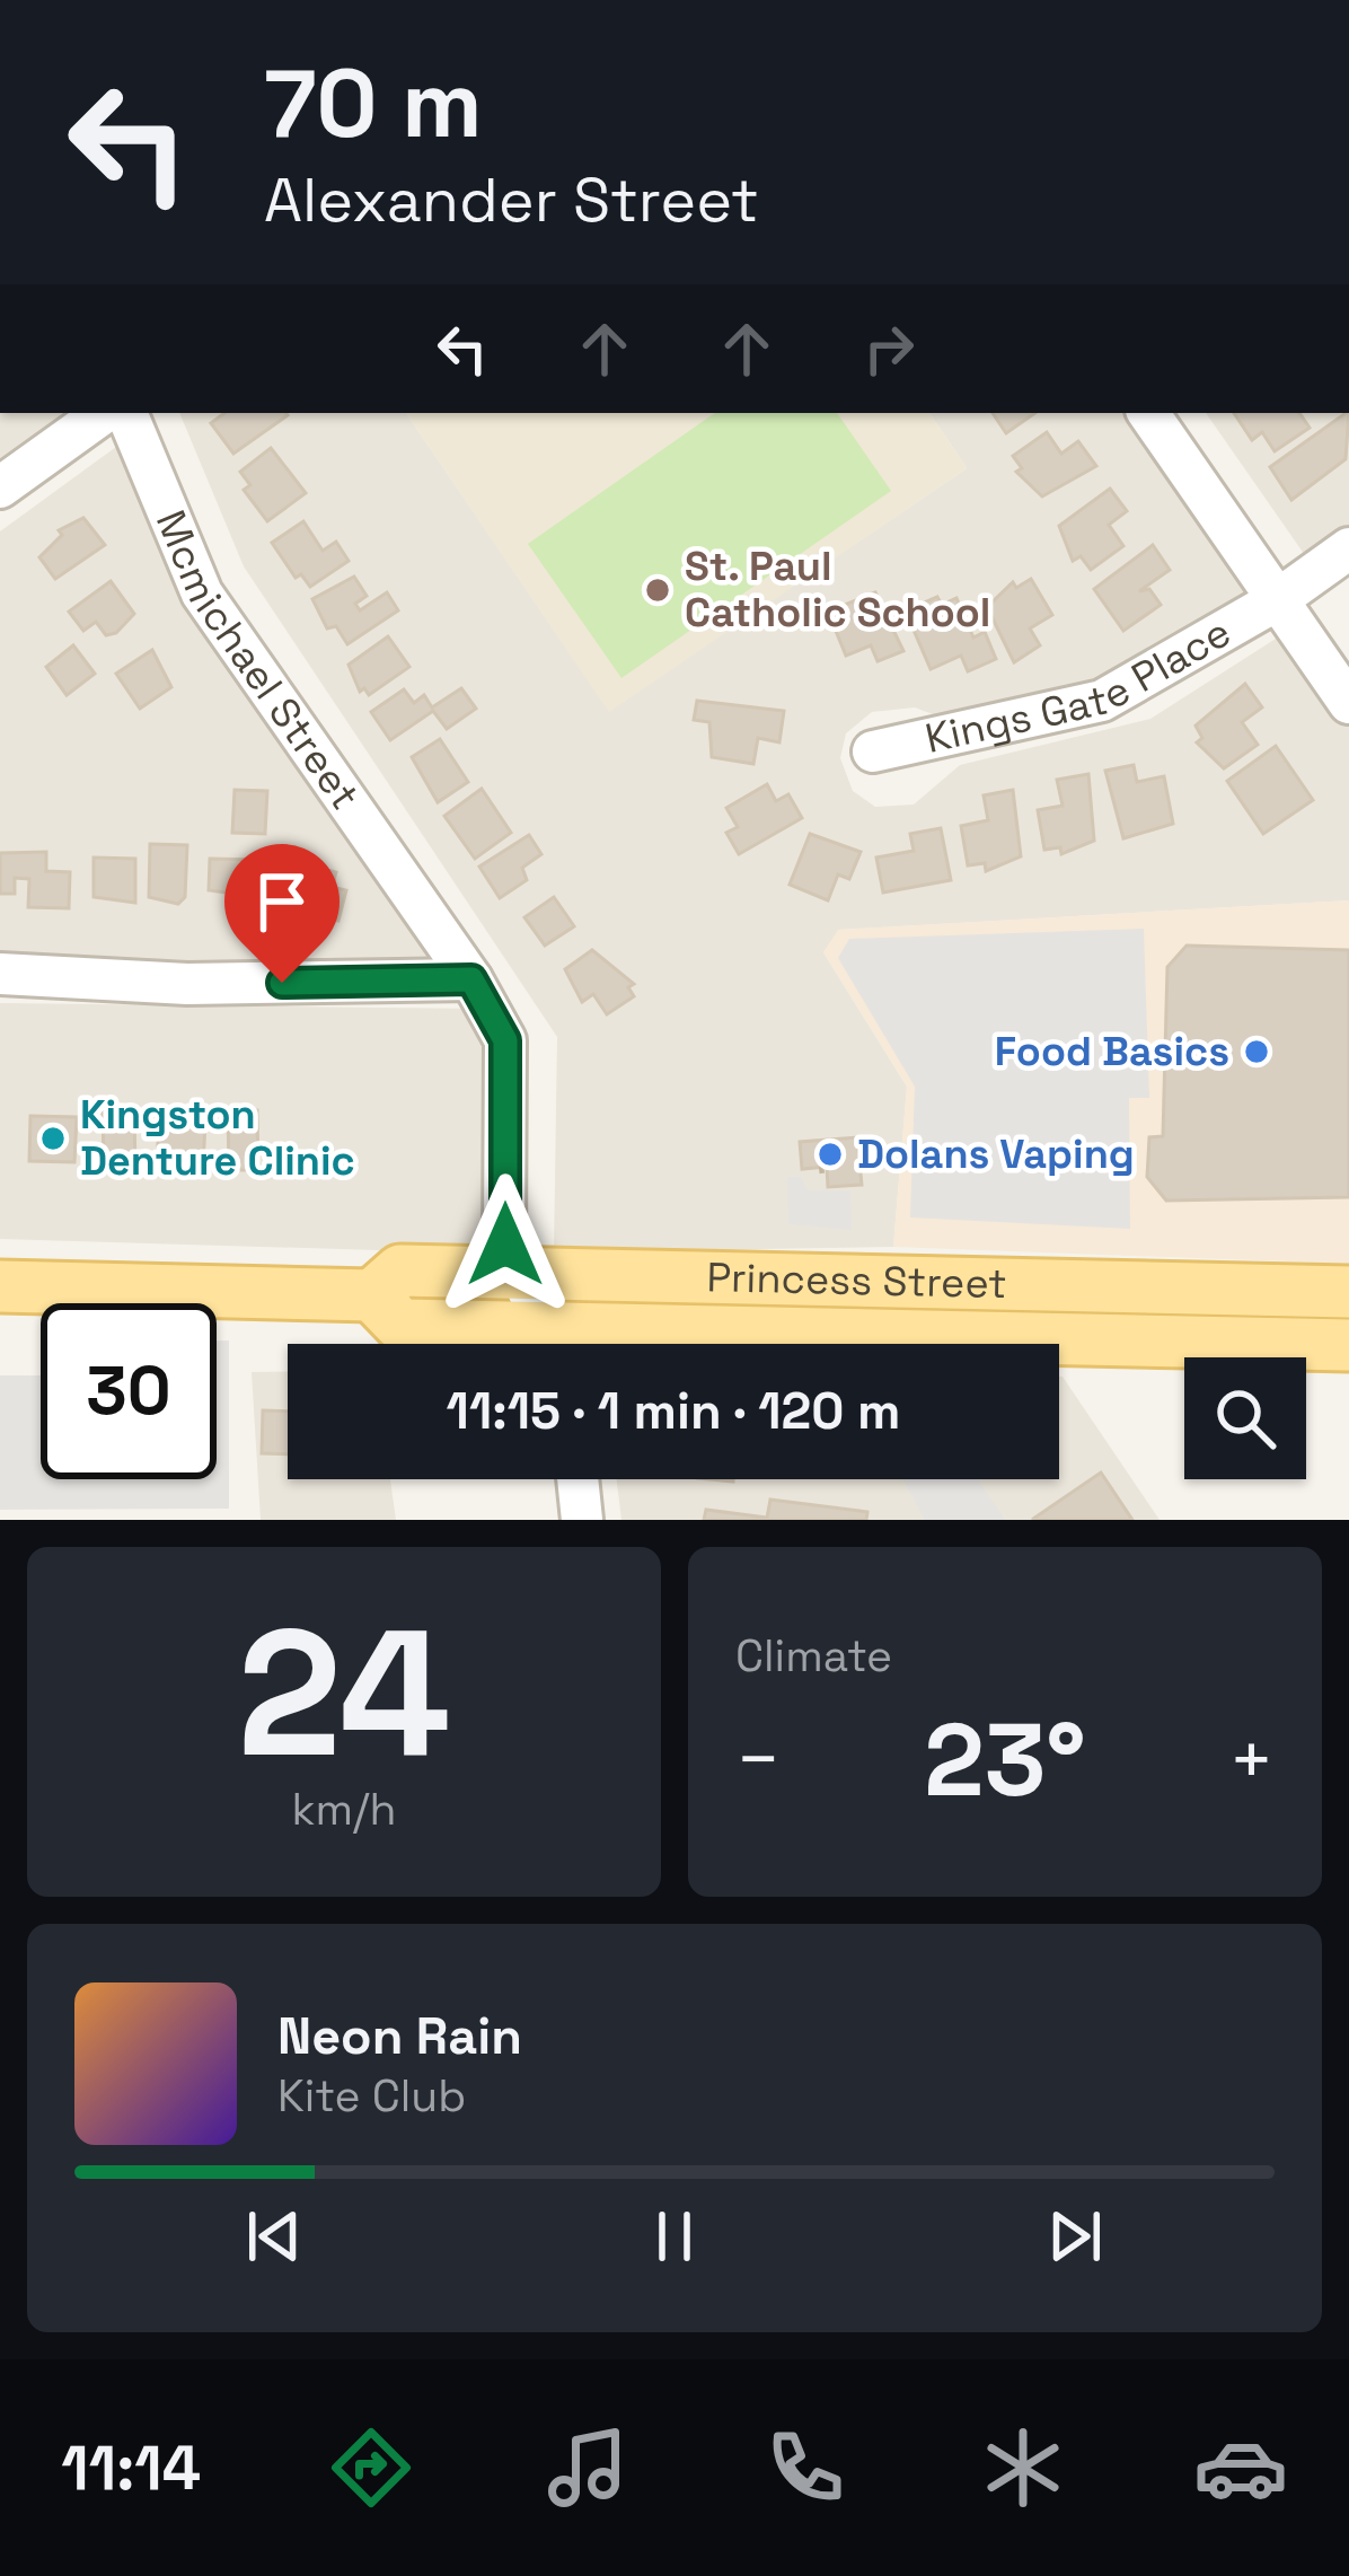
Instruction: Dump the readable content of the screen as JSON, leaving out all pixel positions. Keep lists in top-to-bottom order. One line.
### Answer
{"streets":{"main road":["Princess Street"],"street":["Mcmichael Street","Kings Gate Place"]},"crossings":[["Mcmichael Street","Princess Street"]],"places":["St. Paul Catholic School","Food Basics","Kingston Denture Clinic","Dolans Vaping"],"page":{"turn":["70 m","Alexander Street"],"limit":"30","trip":"11:15 · 1 min · 120 m","tile":[["24","km/h"],"Climate"],"heat":["−","23°","+"],"song":["Neon Rain","Kite Club"],"tabs":"11:14"}}
